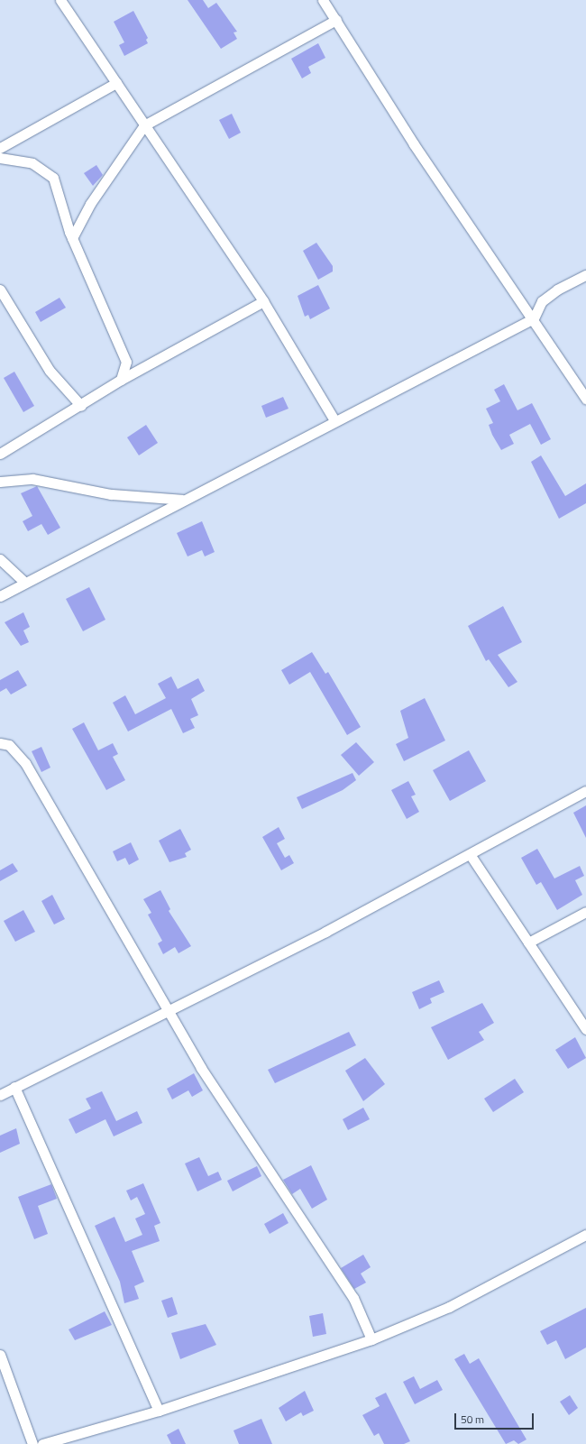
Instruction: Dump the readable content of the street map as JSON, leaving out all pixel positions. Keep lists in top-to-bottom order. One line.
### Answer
{"scale_bar":"50 m"}
